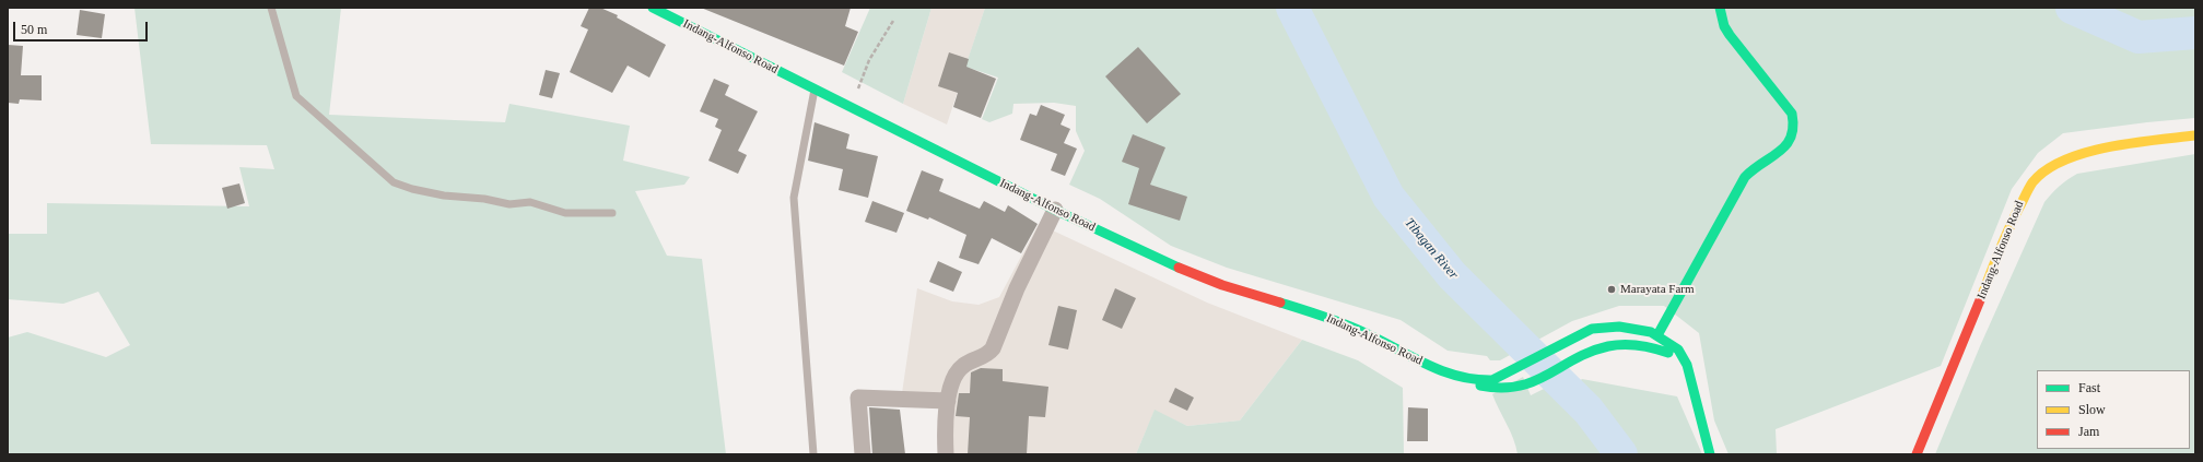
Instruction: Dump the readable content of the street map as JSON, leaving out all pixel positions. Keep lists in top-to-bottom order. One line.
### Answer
{"streets":{"main road":["Indang-Alfonso Road"]},"water":["Tibagan River"],"places":["Marayata Farm"],"legend":["Fast","Slow","Jam"],"scale_bar":"50 m"}
